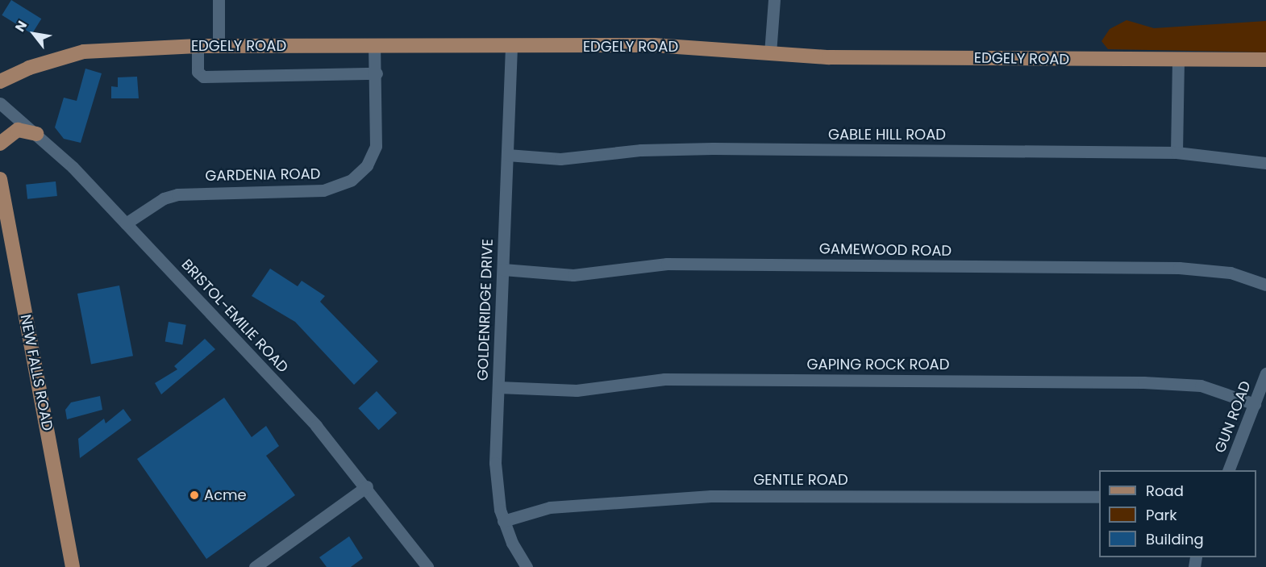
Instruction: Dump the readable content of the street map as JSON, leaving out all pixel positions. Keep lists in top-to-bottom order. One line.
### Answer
{"streets":{"main road":["EDGELY ROAD","NEW FALLS ROAD"],"street":["GABLE HILL ROAD","GARDENIA ROAD","GAMEWOOD ROAD","GOLDENRIDGE DRIVE","BRISTOL-EMILIE ROAD","GAPING ROCK ROAD","GUN ROAD","GENTLE ROAD"]},"crossings":[["EDGELY ROAD","GARDENIA ROAD"],["EDGELY ROAD","GOLDENRIDGE DRIVE"],["GABLE HILL ROAD","GOLDENRIDGE DRIVE"],["GARDENIA ROAD","BRISTOL-EMILIE ROAD"],["GAMEWOOD ROAD","GOLDENRIDGE DRIVE"],["GOLDENRIDGE DRIVE","GAPING ROCK ROAD"],["GOLDENRIDGE DRIVE","GENTLE ROAD"],["GAPING ROCK ROAD","GUN ROAD"]],"places":["Acme"],"legend":["Road","Park","Building"],"north":"top left"}
